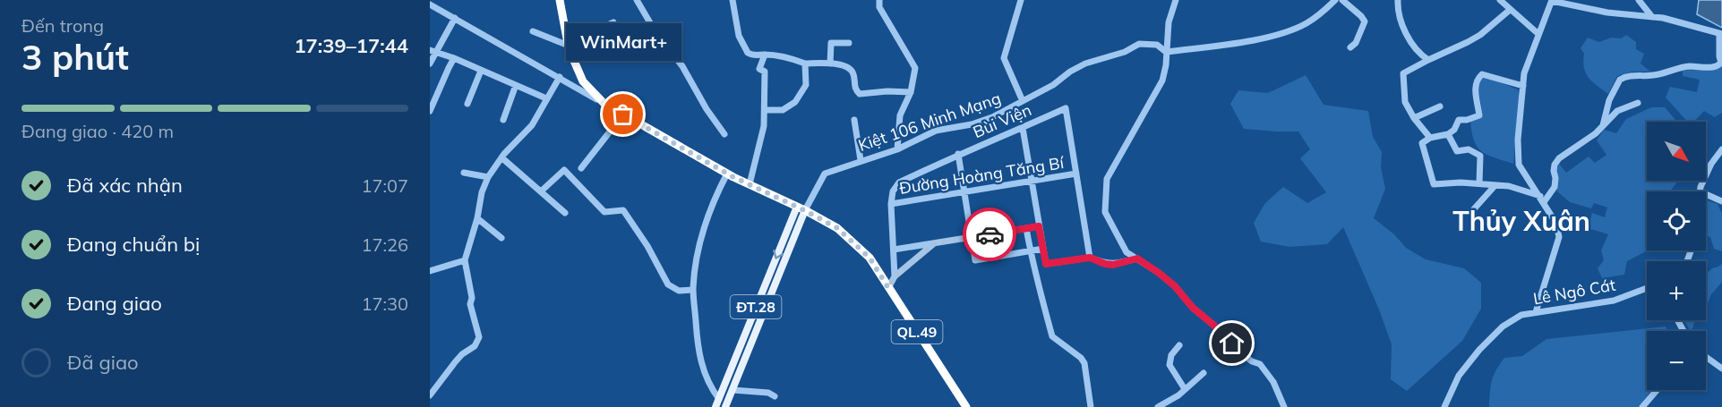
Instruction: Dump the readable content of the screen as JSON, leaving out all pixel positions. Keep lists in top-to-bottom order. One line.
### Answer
{"streets":{"highway":["QL.49"],"main road":["ĐT.28"],"street":["Bùi Viện","Kiệt 106 Minh Mạng","Đường Hoàng Tăng Bí","Lê Ngô Cát"]},"crossings":[["Bùi Viện","Đường Hoàng Tăng Bí"],["Kiệt 106 Minh Mạng","ĐT.28"],["Kiệt 106 Minh Mạng","QL.49"],["ĐT.28","QL.49"]],"districts":["Thủy Xuân"],"places":["WinMart+"],"north":"bottom right","page":{"heading":["3 phút","Đến trong","17:39–17:44"],"bubble":"WinMart+","bar":"Đang giao · 420 m","map_buttons":["+","−"],"list":[["Đã xác nhận","17:07"],["Đang chuẩn bị","17:26"],["Đang giao","17:30"],"Đã giao"]}}
